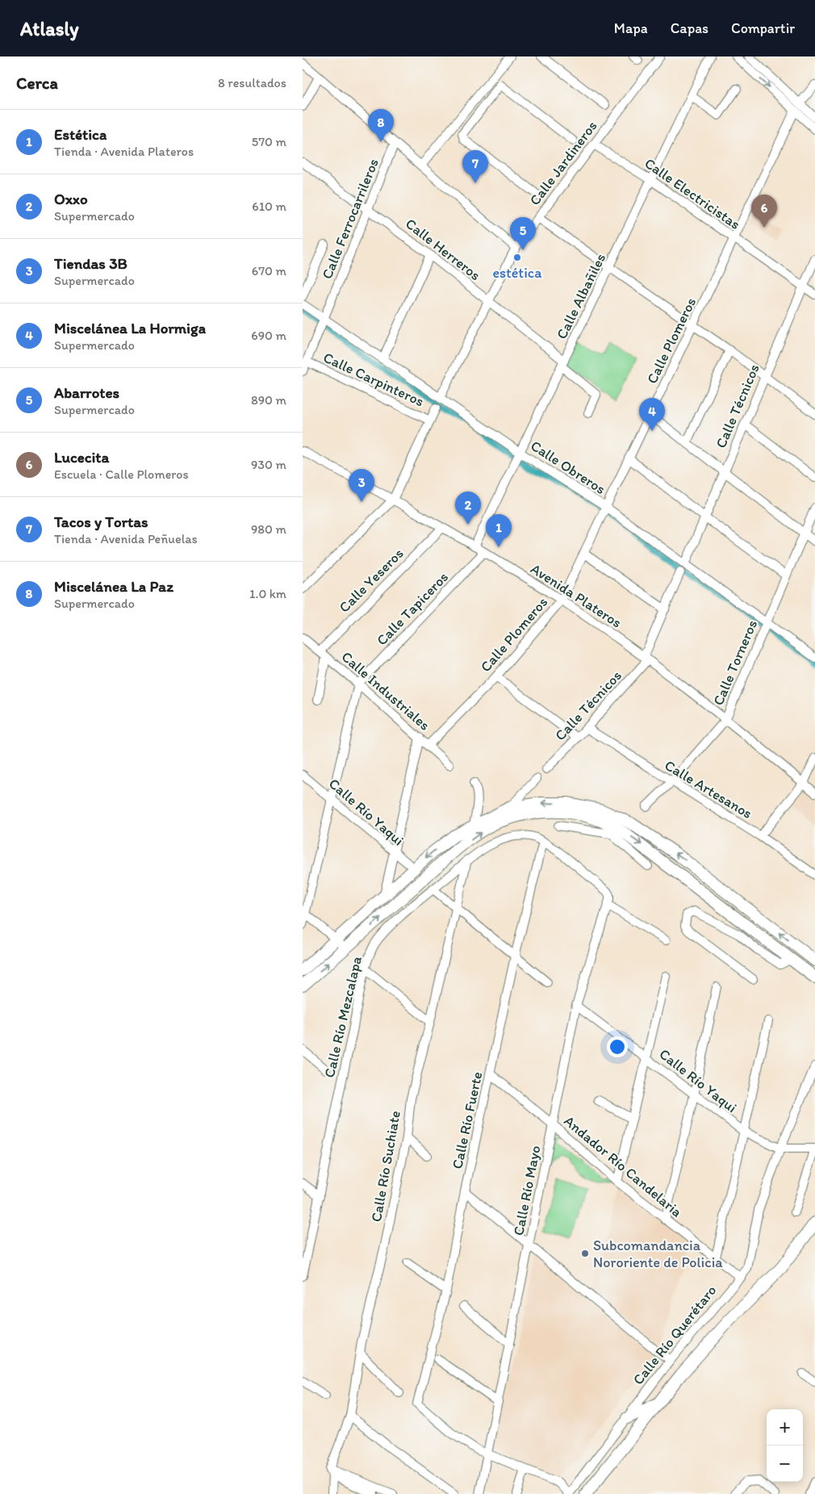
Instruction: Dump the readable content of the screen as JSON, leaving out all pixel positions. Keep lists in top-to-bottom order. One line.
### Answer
{"streets":{"street":["Calle Jardineros","Calle Electricistas","Calle Ferrocarrileros","Calle Herreros","Calle Albañiles","Calle Plomeros","Calle Carpinteros","Calle Técnicos","Calle Obreros","Calle Yeseros","Avenida Plateros","Calle Tapiceros","Calle Torneros","Calle Industriales","Calle Artesanos","Calle Río Yaqui","Calle Río Mezcalapa","Calle Río Fuerte","Calle Río Suchiate","Andador Río Candelaria","Calle Río Mayo","Calle Río Querétaro"]},"crossings":[["Calle Jardineros","Calle Electricistas"],["Calle Jardineros","Calle Herreros"],["Calle Jardineros","Calle Obreros"],["Calle Electricistas","Calle Albañiles"],["Calle Electricistas","Calle Plomeros"],["Calle Electricistas","Calle Técnicos"],["Calle Ferrocarrileros","Calle Herreros"],["Calle Ferrocarrileros","Calle Carpinteros"],["Calle Ferrocarrileros","Calle Obreros"],["Calle Herreros","Calle Albañiles"],["Calle Albañiles","Calle Obreros"],["Calle Albañiles","Avenida Plateros"],["Calle Plomeros","Calle Obreros"],["Calle Plomeros","Avenida Plateros"],["Calle Plomeros","Calle Industriales"],["Calle Técnicos","Calle Obreros"],["Calle Técnicos","Avenida Plateros"],["Calle Técnicos","Calle Artesanos"],["Calle Obreros","Calle Torneros"],["Calle Yeseros","Avenida Plateros"],["Calle Yeseros","Calle Industriales"],["Avenida Plateros","Calle Tapiceros"],["Avenida Plateros","Calle Torneros"],["Calle Tapiceros","Calle Industriales"],["Calle Torneros","Calle Artesanos"],["Calle Río Yaqui","Calle Río Mayo"],["Calle Río Yaqui","Calle Río Querétaro"],["Calle Río Mezcalapa","Calle Río Fuerte"],["Calle Río Mezcalapa","Calle Río Suchiate"],["Calle Río Mezcalapa","Calle Río Mayo"],["Calle Río Fuerte","Andador Río Candelaria"],["Calle Río Fuerte","Calle Río Mayo"],["Andador Río Candelaria","Calle Río Mayo"],["Andador Río Candelaria","Calle Río Querétaro"]],"places":["estética","Subcomandancia Nororiente de Policia"],"page":{"header":"Atlasly","nav":["Mapa","Capas","Compartir"],"heading":["Cerca","8 resultados"],"list":[{"mark":"1","name":"Estética","note":"Tienda · Avenida Plateros","value":"570 m"},{"mark":"2","name":"Oxxo","note":"Supermercado","value":"610 m"},{"mark":"3","name":"Tiendas 3B","note":"Supermercado","value":"670 m"},{"mark":"4","name":"Miscelánea La Hormiga","note":"Supermercado","value":"690 m"},{"mark":"5","name":"Abarrotes","note":"Supermercado","value":"890 m"},{"mark":"6","name":"Lucecita","note":"Escuela · Calle Plomeros","value":"930 m"},{"mark":"7","name":"Tacos y Tortas","note":"Tienda · Avenida Peñuelas","value":"980 m"},{"mark":"8","name":"Miscelánea La Paz","note":"Supermercado","value":"1.0 km"}],"pins":["8","7","6","5","4","3","2","1"],"map_buttons":["+","−"]}}
